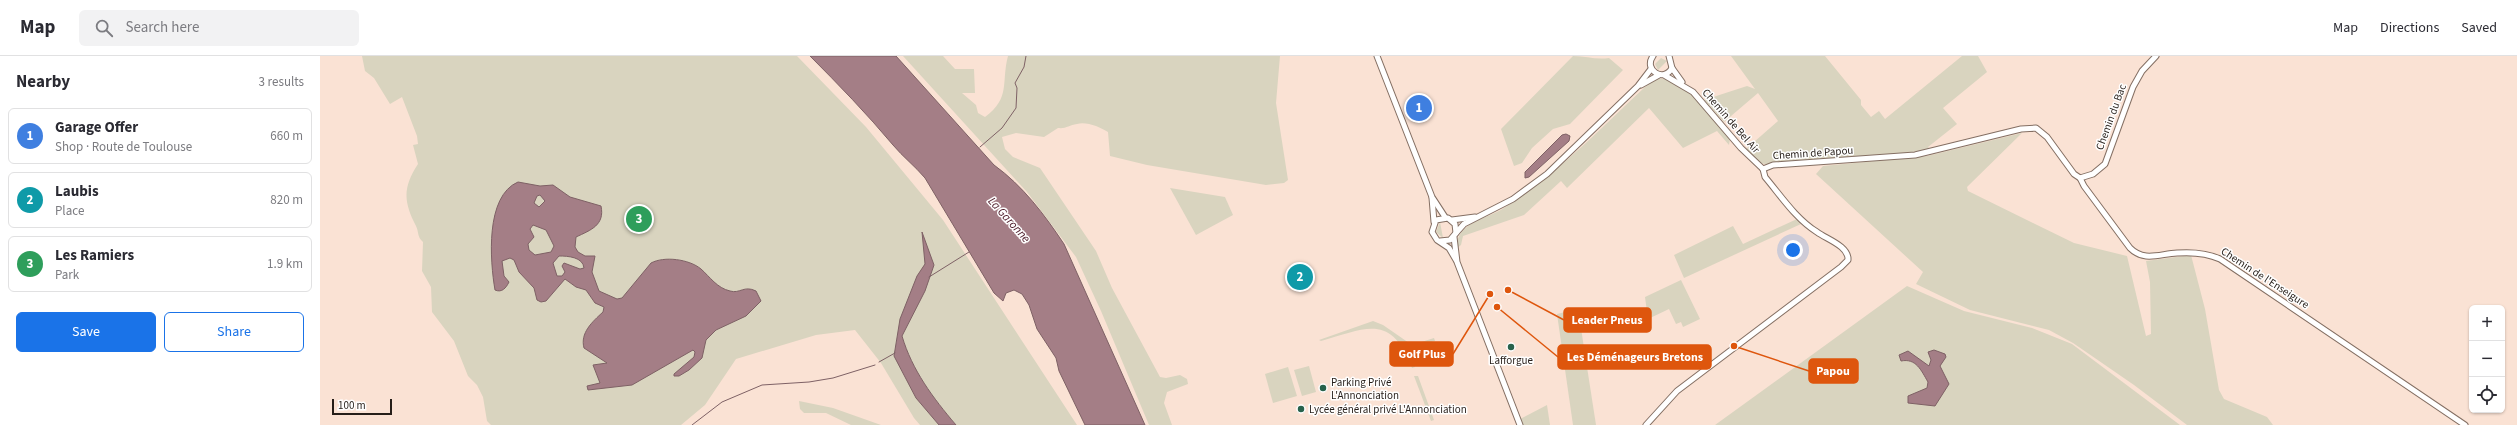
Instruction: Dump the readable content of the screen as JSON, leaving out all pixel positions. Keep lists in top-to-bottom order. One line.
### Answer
{"streets":{"street":["Chemin du Bac","Chemin de Bel Air","Chemin de Papou","Chemin de l'Enseigure"]},"crossings":[["Chemin du Bac","Chemin de l'Enseigure"],["Chemin de Bel Air","Chemin de Papou"],["Chemin de Papou","Chemin de l'Enseigure"]],"water":["La Garonne"],"places":["Leader Pneus","Golf Plus","Les Déménageurs Bretons","Papou","Lafforgue","Parking Privé L'Annonciation","Lycée général privé L'Annonciation"],"scale_bar":"100 m","page":{"header":"Map","search":"Search here","nav":["Map","Directions","Saved"],"heading":["Nearby","3 results"],"pins":["1","3","2"],"list":[{"mark":"1","name":"Garage Offer","note":"Shop · Route de Toulouse","value":"660 m"},{"mark":"2","name":"Laubis","note":"Place","value":"820 m"},{"mark":"3","name":"Les Ramiers","note":"Park","value":"1.9 km"}],"buttons":["Save","Share"],"map_buttons":["+","−"],"scale":"100 m"}}
